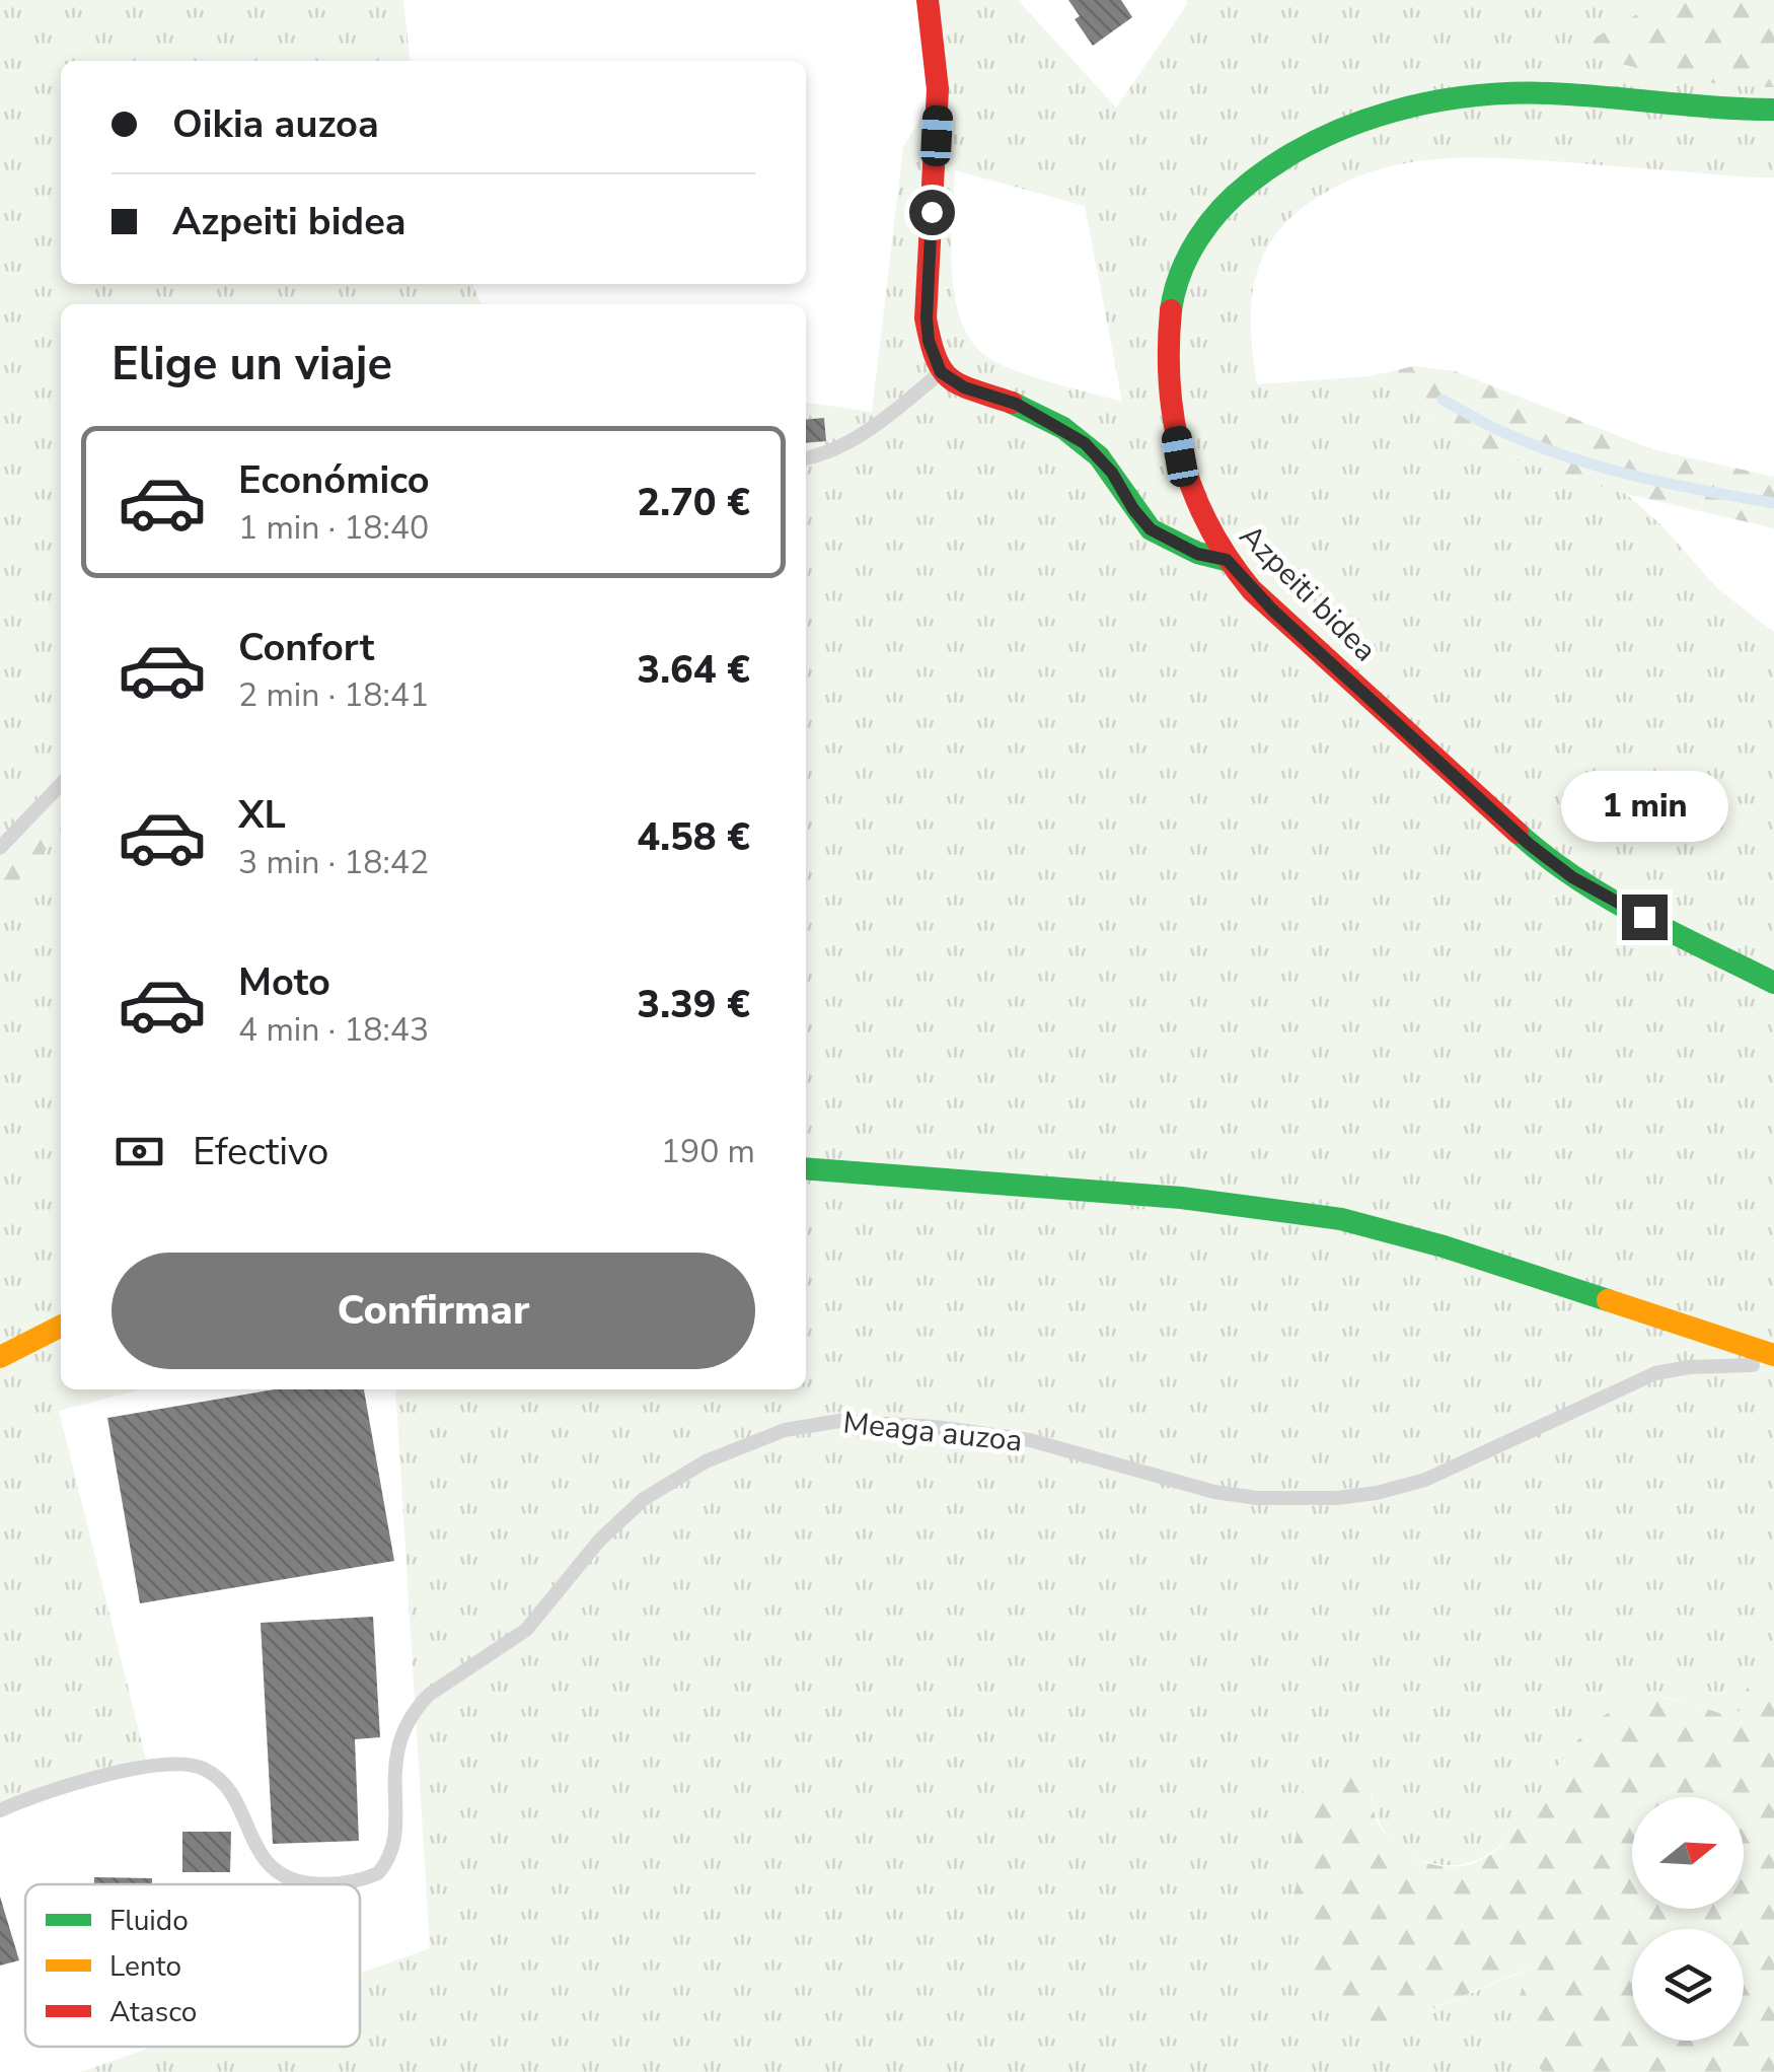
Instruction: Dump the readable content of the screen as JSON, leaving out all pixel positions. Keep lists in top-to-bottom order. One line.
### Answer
{"streets":{"street":["Azpeiti bidea"],"lane":["Meaga auzoa"]},"legend":["Fluido","Lento","Atasco"],"north":"right","page":{"banner":["Oikia auzoa","Azpeiti bidea"],"heading":"Elige un viaje","list":[{"name":"Económico","note":"1 min · 18:40","value":"2.70 €"},{"name":"Confort","note":"2 min · 18:41","value":"3.64 €"},{"name":"XL","note":"3 min · 18:42","value":"4.58 €"},{"name":"Moto","note":"4 min · 18:43","value":"3.39 €"}],"bubble":"1 min","pay":["Efectivo","190 m"],"buttons":"Confirmar"}}
